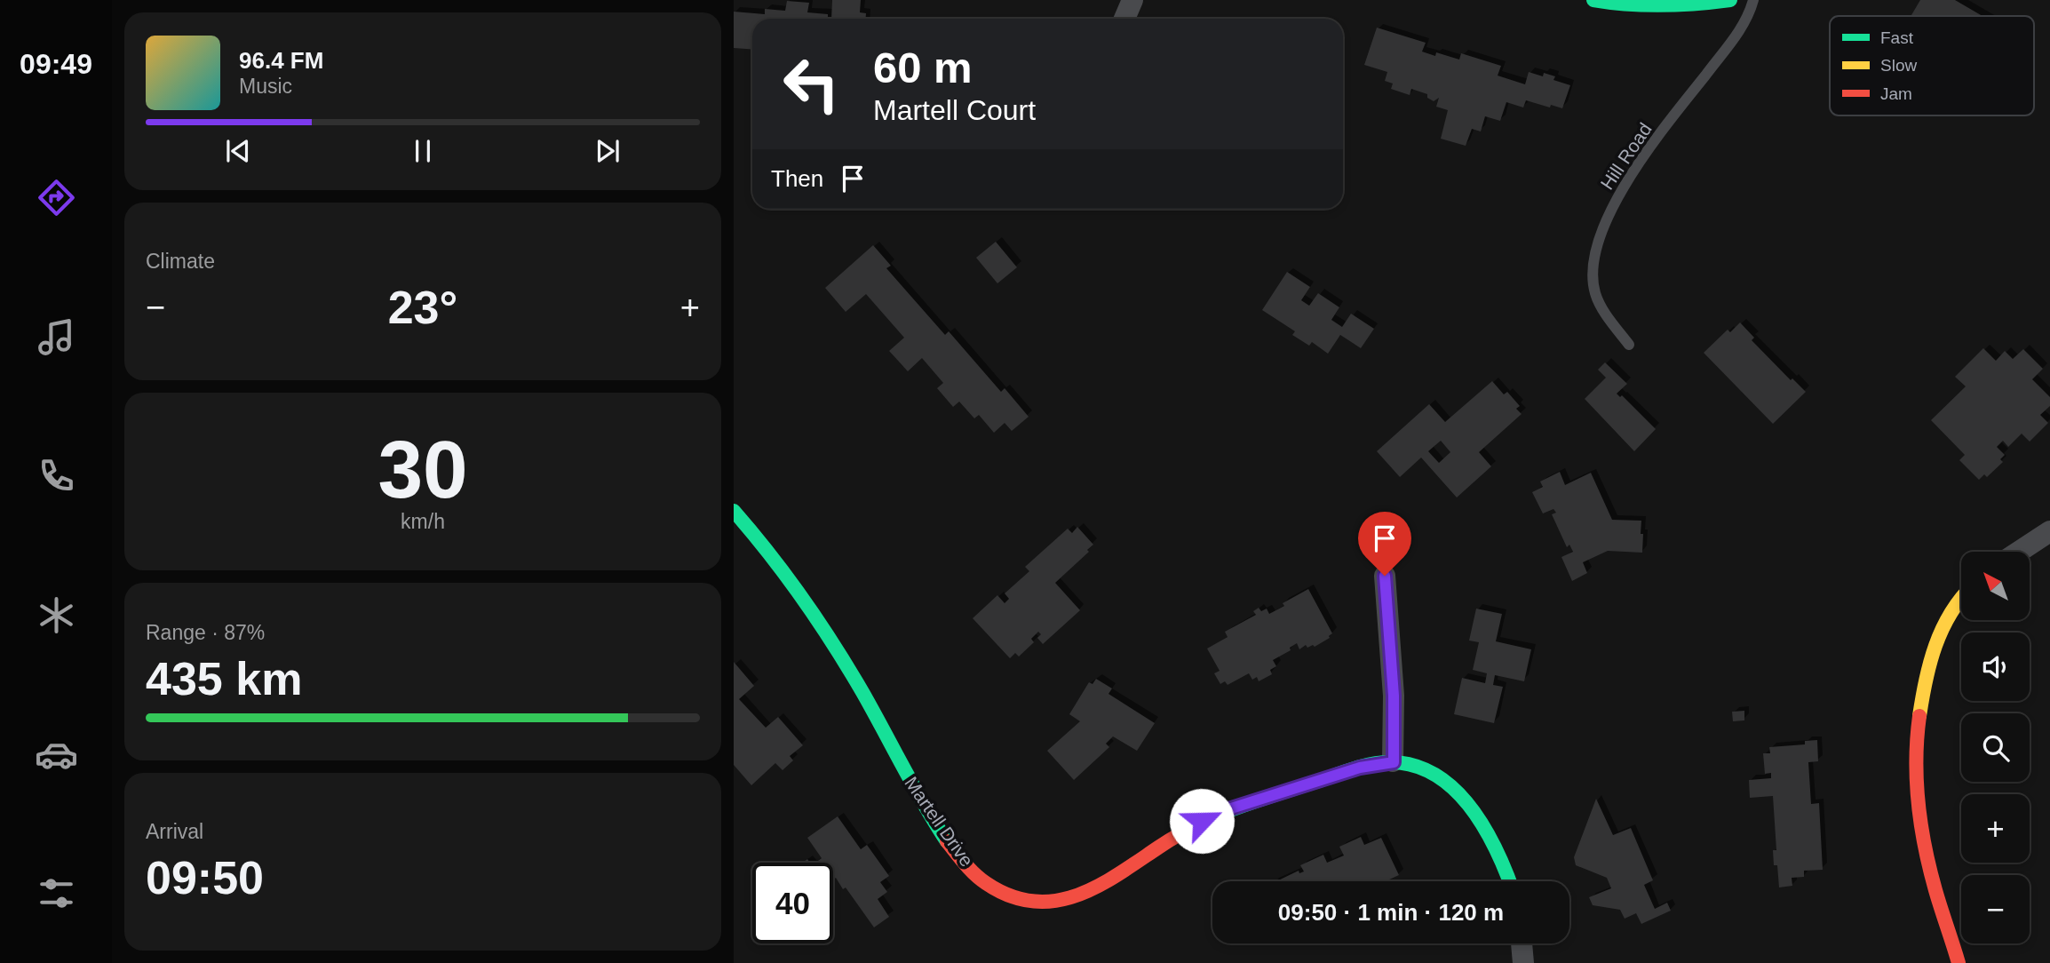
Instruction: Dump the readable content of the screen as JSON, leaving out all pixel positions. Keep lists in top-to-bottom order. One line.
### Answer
{"streets":{"street":["Martell Drive"],"lane":["Hill Road"]},"legend":["Fast","Slow","Jam"],"north":"top left","page":{"tabs":"09:49","turn":["60 m","Martell Court"],"song":["96.4 FM","Music"],"then":"Then","tile":["Climate",["30","km/h"],["Range · 87%","435 km"],["Arrival","09:50"]],"heat":["−","23°","+"],"map_buttons":["+","−"],"limit":"40","trip":"09:50 · 1 min · 120 m"}}
